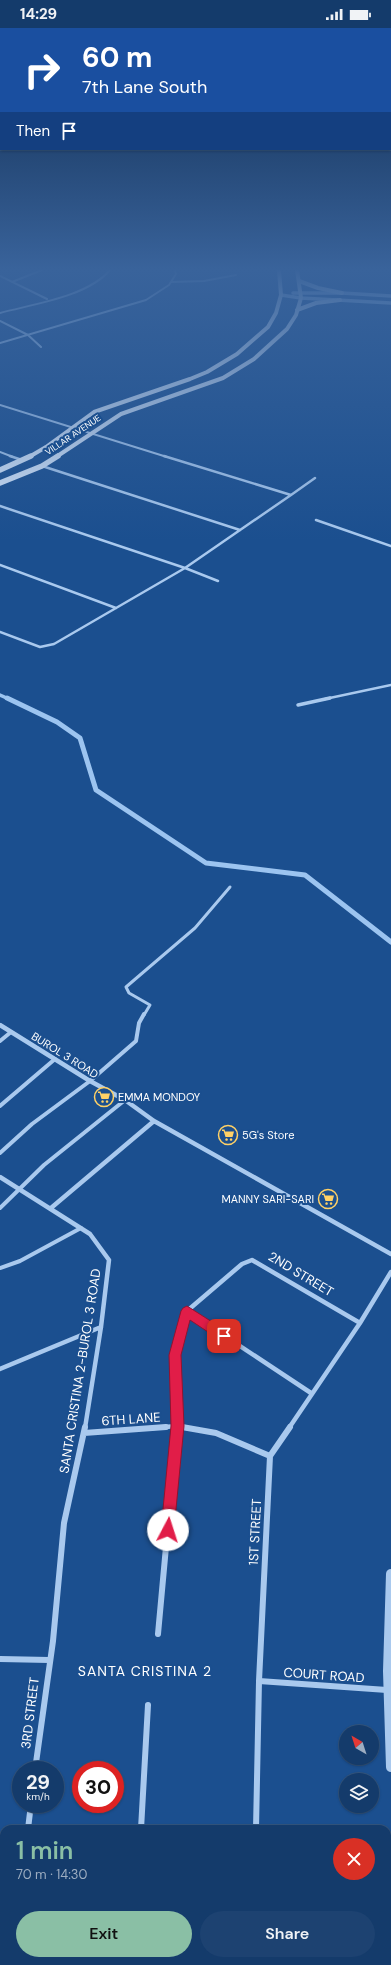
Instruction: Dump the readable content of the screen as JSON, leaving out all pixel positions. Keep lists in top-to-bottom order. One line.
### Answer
{"streets":{"main road":["VILLAR AVENUE"],"street":["BUROL 3 ROAD","2ND STREET","SANTA CRISTINA 2-BUROL 3 ROAD","6TH LANE","1ST STREET","COURT ROAD","3RD STREET"]},"crossings":[["SANTA CRISTINA 2-BUROL 3 ROAD","6TH LANE"],["SANTA CRISTINA 2-BUROL 3 ROAD","3RD STREET"],["6TH LANE","1ST STREET"],["1ST STREET","COURT ROAD"]],"districts":["SANTA CRISTINA 2"],"places":{"supermarket":["EMMA MONDOY","5G's Store","MANNY SARI-SARI"]},"north":"top left","page":{"status":"14:29","turn":["60 m","7th Lane South"],"then":"Then","speed":"29 km/h","limit":"30","heading":["1 min","70 m · 14:30"],"buttons":["Exit","Share"]}}
